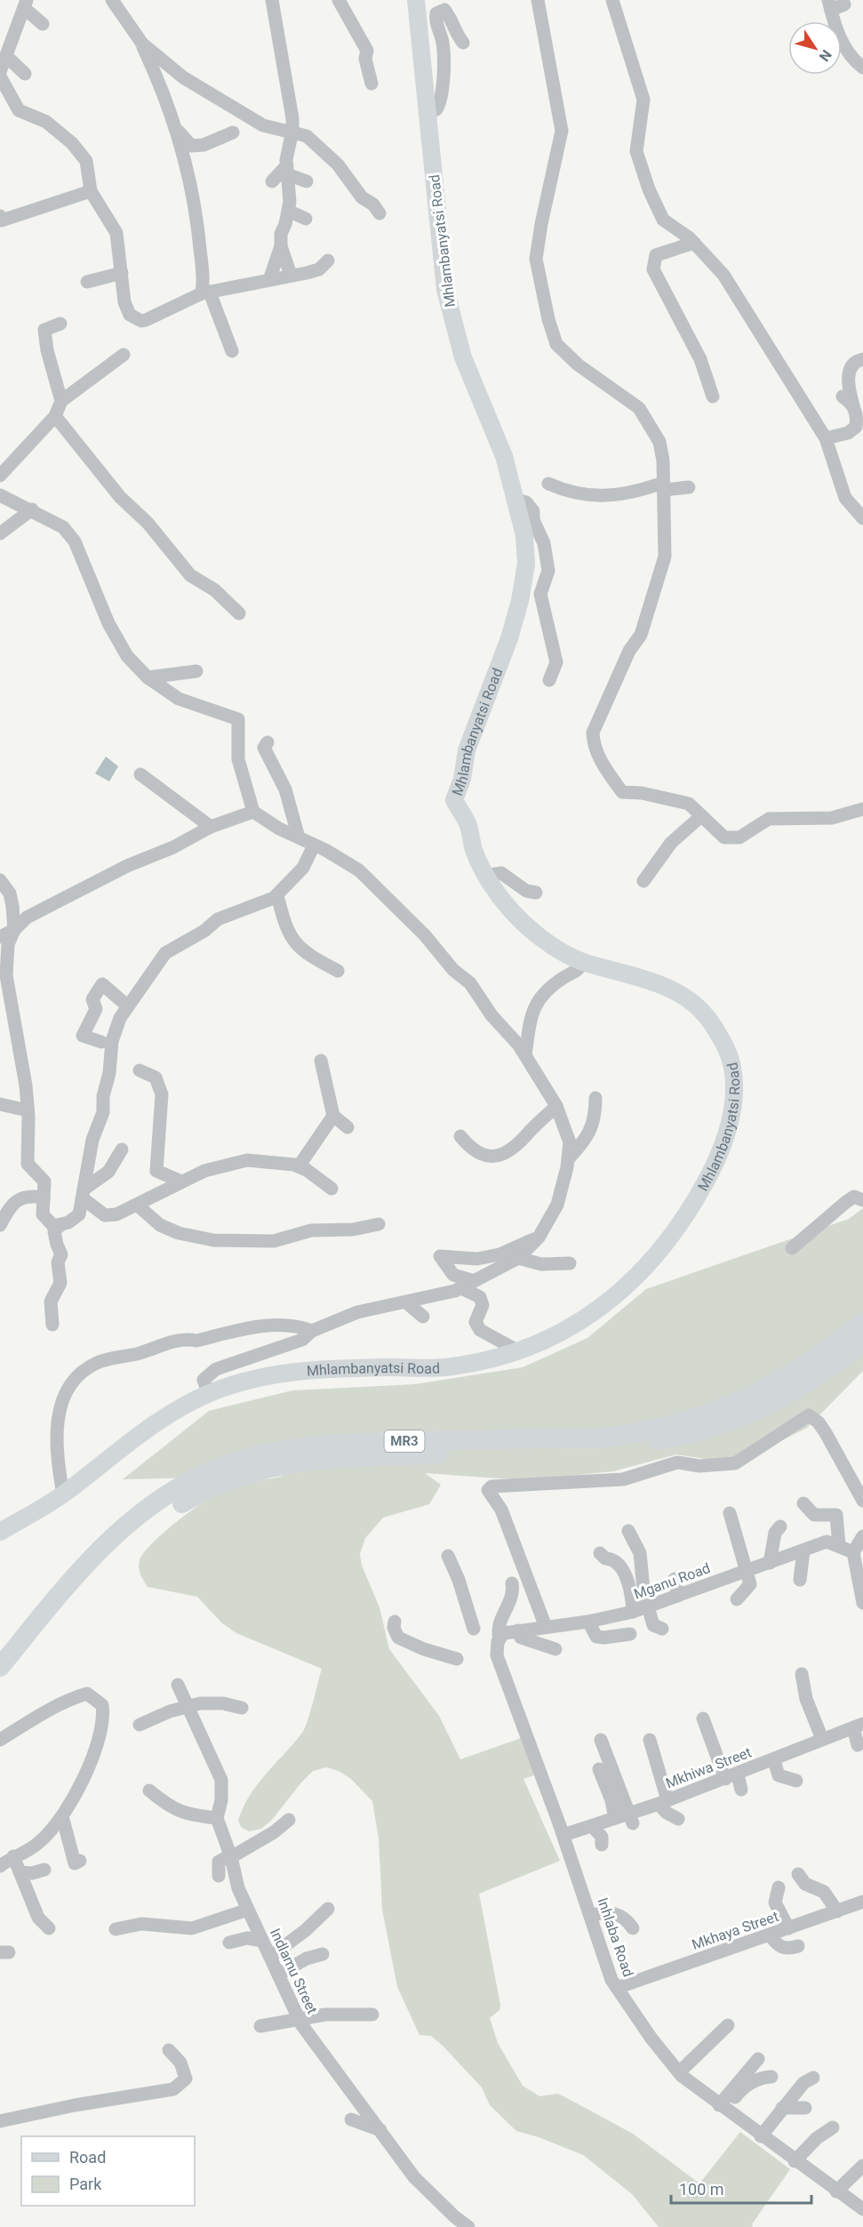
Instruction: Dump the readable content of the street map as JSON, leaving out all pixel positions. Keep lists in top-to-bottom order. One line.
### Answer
{"streets":{"highway":["MR3"],"main road":["Mhlambanyatsi Road"],"street":["Mganu Road","Mkhiwa Street","Mkhaya Street","Inhlaba Road","Indlamu Street"]},"crossings":[["Mganu Road","Inhlaba Road"],["Mkhiwa Street","Inhlaba Road"],["Mkhaya Street","Inhlaba Road"]],"legend":["Road","Park"],"scale_bar":"100 m","north":"bottom right"}
